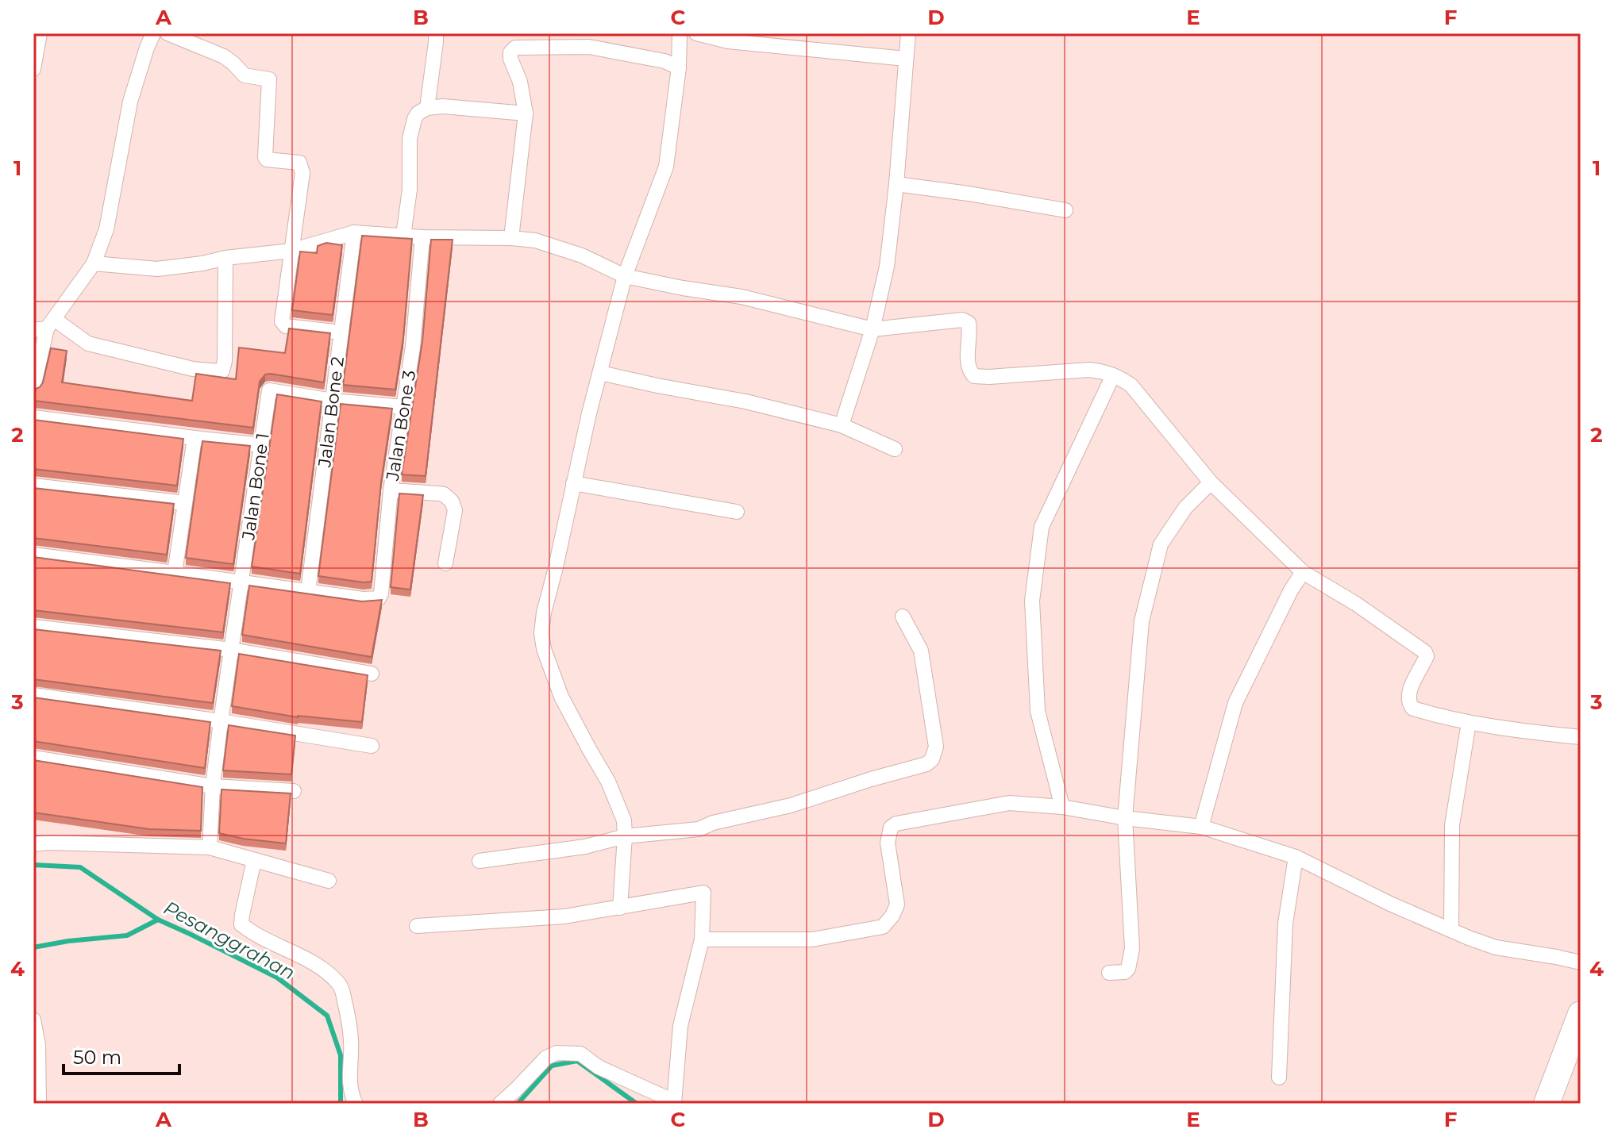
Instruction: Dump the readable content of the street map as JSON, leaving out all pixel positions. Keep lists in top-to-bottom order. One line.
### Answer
{"streets":{"street":["Jalan Bone 2","Jalan Bone 3","Jalan Bone 1"]},"crossings":[["Jalan Bone 2","Jalan Bone 3"],["Jalan Bone 2","Jalan Bone 1"]],"water":["Pesanggrahan"],"scale_bar":"50 m","grid":{"columns":["A","B","C","D","E","F"],"rows":["1","2","3","4"]}}
